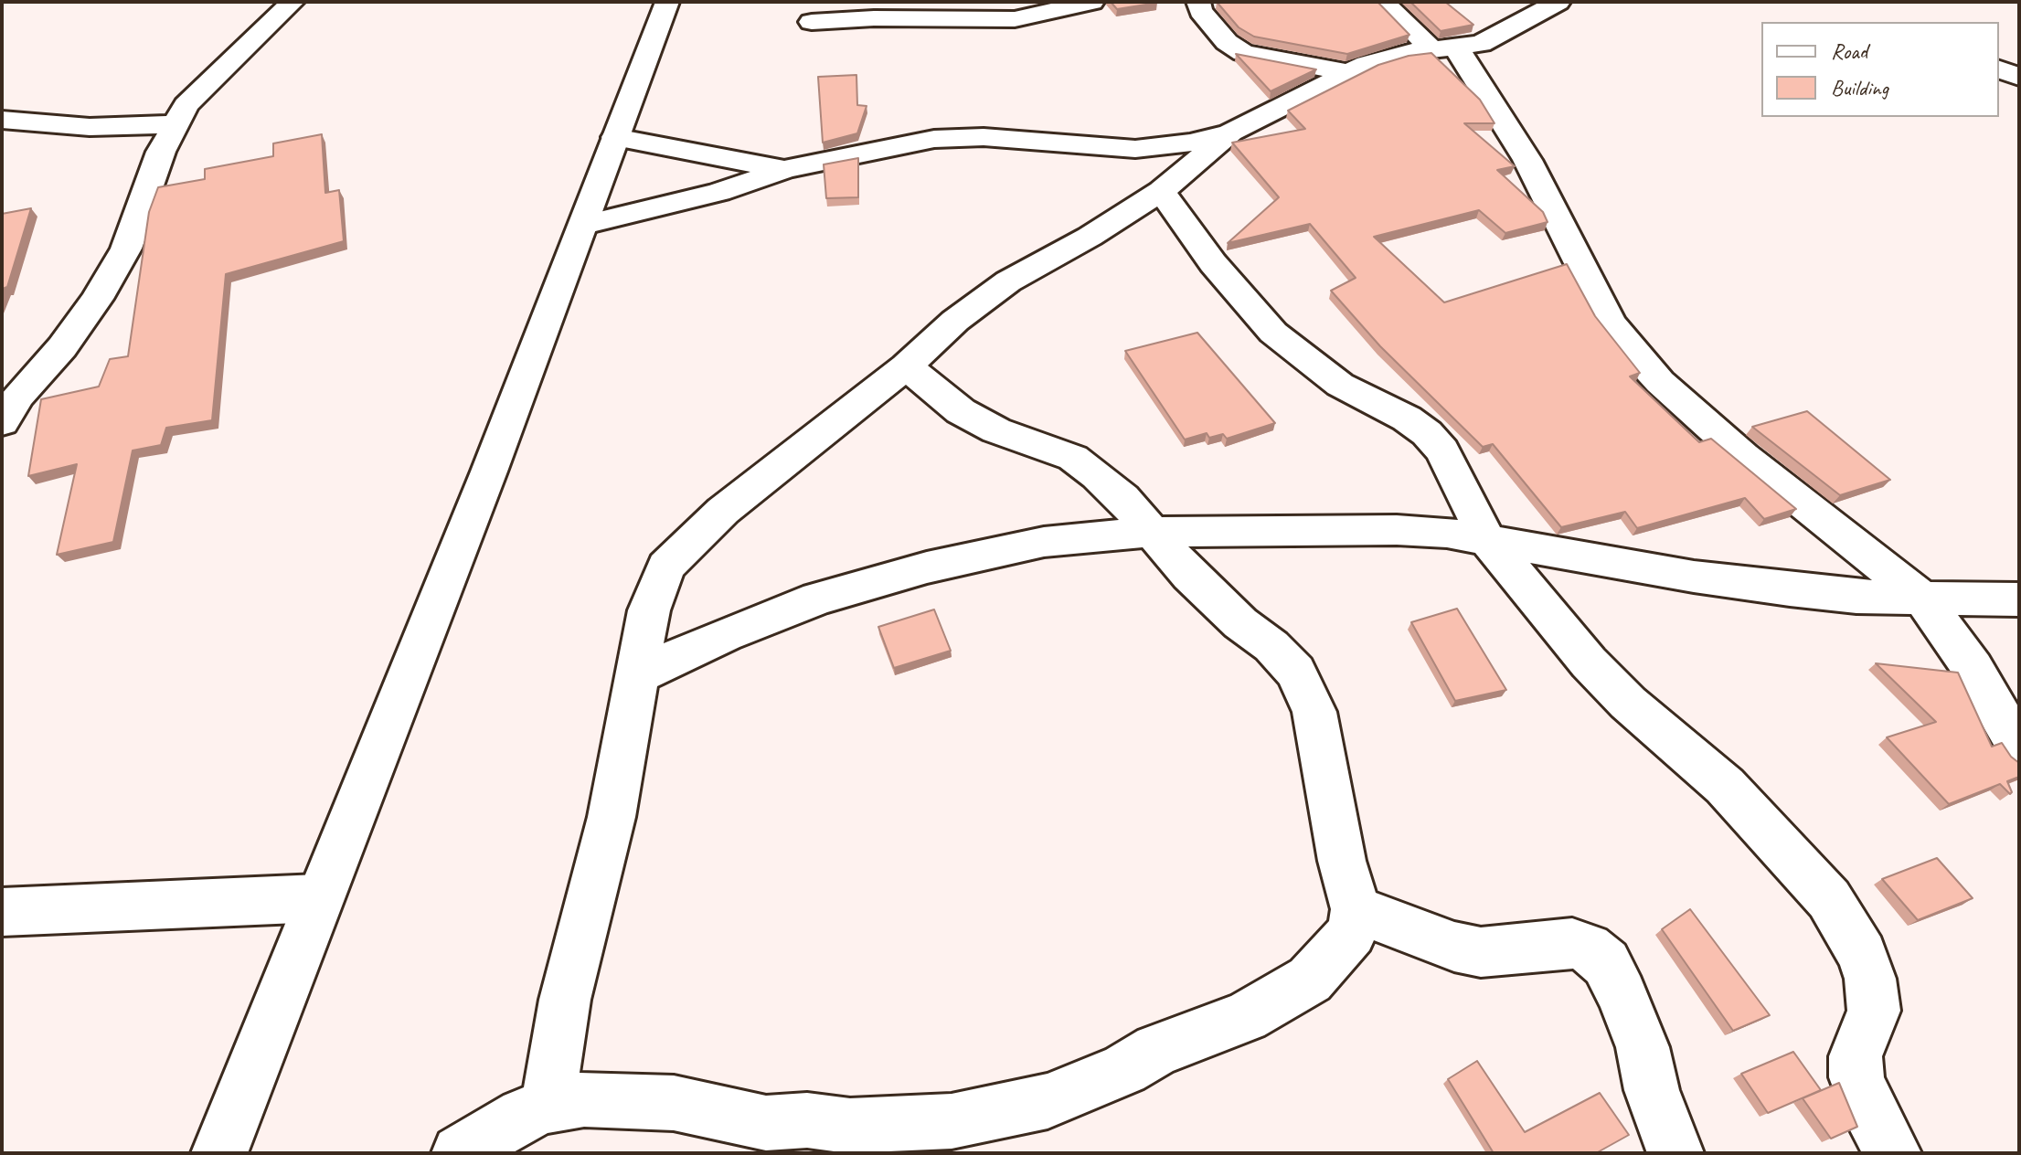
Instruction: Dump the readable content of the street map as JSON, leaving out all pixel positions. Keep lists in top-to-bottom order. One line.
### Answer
{"legend":["Road","Building"]}
